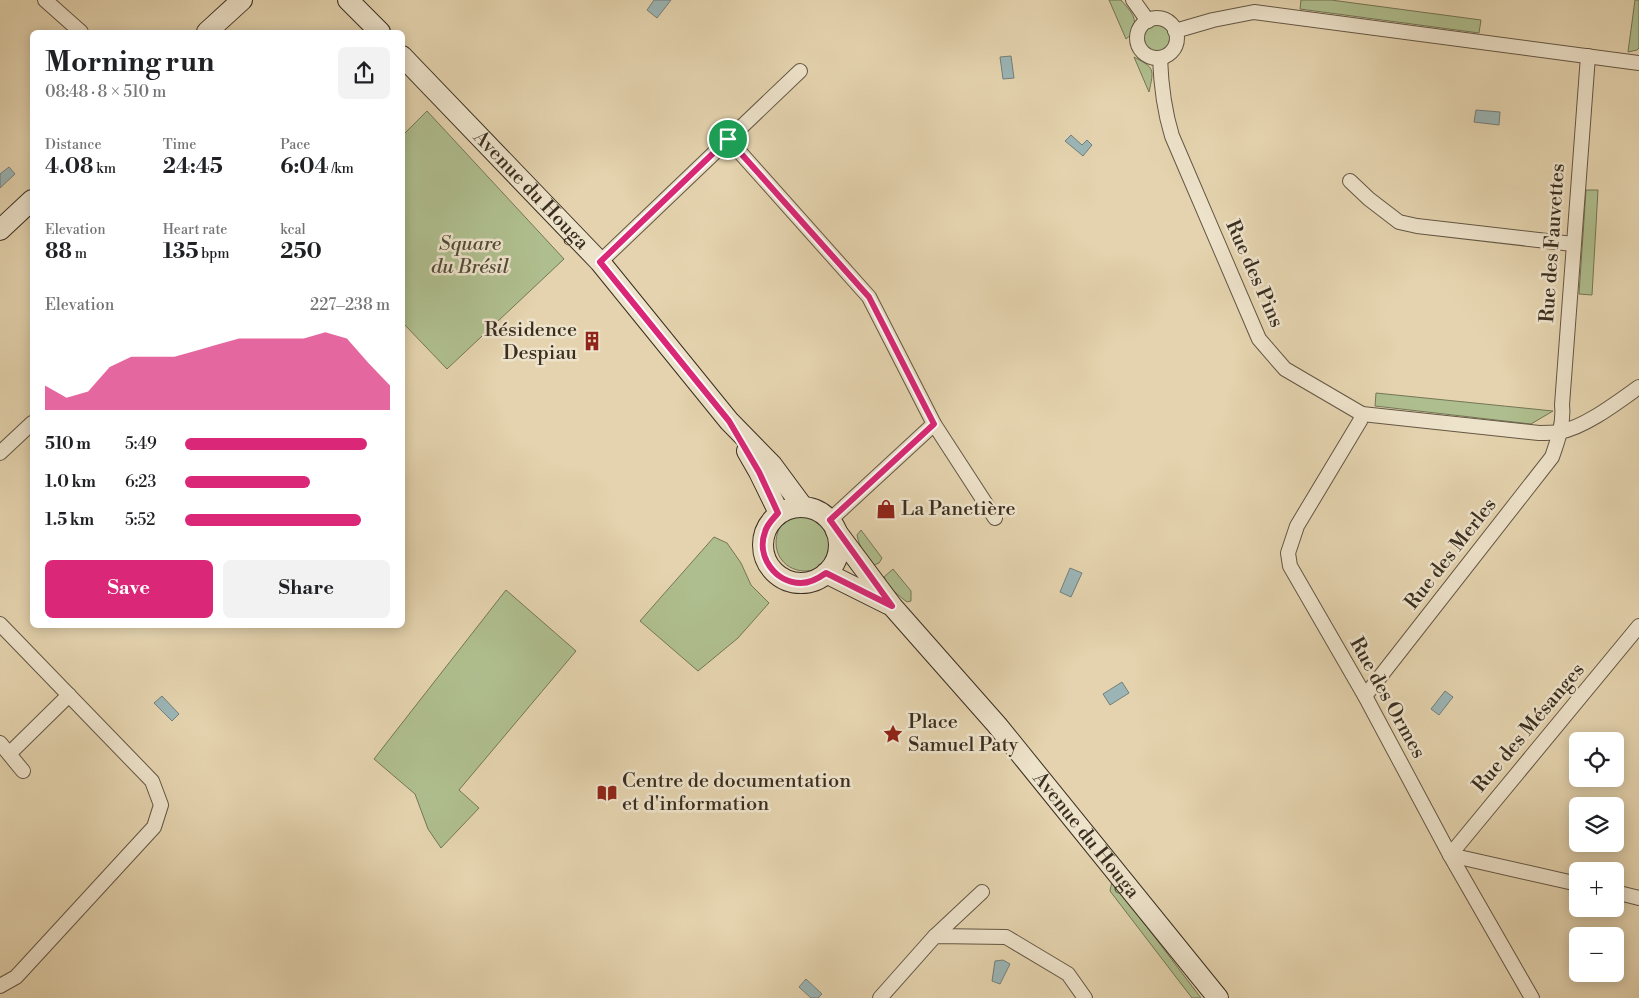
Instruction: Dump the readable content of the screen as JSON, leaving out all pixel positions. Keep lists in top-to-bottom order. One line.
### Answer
{"streets":{"main road":["Avenue du Houga"],"street":["Rue des Fauvettes","Rue des Pins","Rue des Merles","Rue des Ormes","Rue des Mésanges"]},"crossings":[["Rue des Fauvettes","Rue des Pins"],["Rue des Fauvettes","Rue des Merles"],["Rue des Pins","Rue des Merles"],["Rue des Pins","Rue des Ormes"],["Rue des Merles","Rue des Ormes"],["Rue des Ormes","Rue des Mésanges"]],"parks":["Square du Brésil"],"places":{"building":["Résidence Despiau"],"shop":["La Panetière"],"place":["Place Samuel Paty"],"library":["Centre de documentation et d'information"]},"page":{"heading":["Morning run","08:48 · 8 × 510 m"],"stats":[["Distance","4.08 km"],["Time","24:45"],["Pace","6:04 /km"],["Elevation","88 m"],["Heart rate","135 bpm"],["kcal","250"]],"chart":["Elevation","227–238 m"],"list":[{"name":"510 m","note":"5:49"},{"name":"1.0 km","note":"6:23"},{"name":"1.5 km","note":"5:52"}],"buttons":["Save","Share"],"map_buttons":["+","−"]}}
